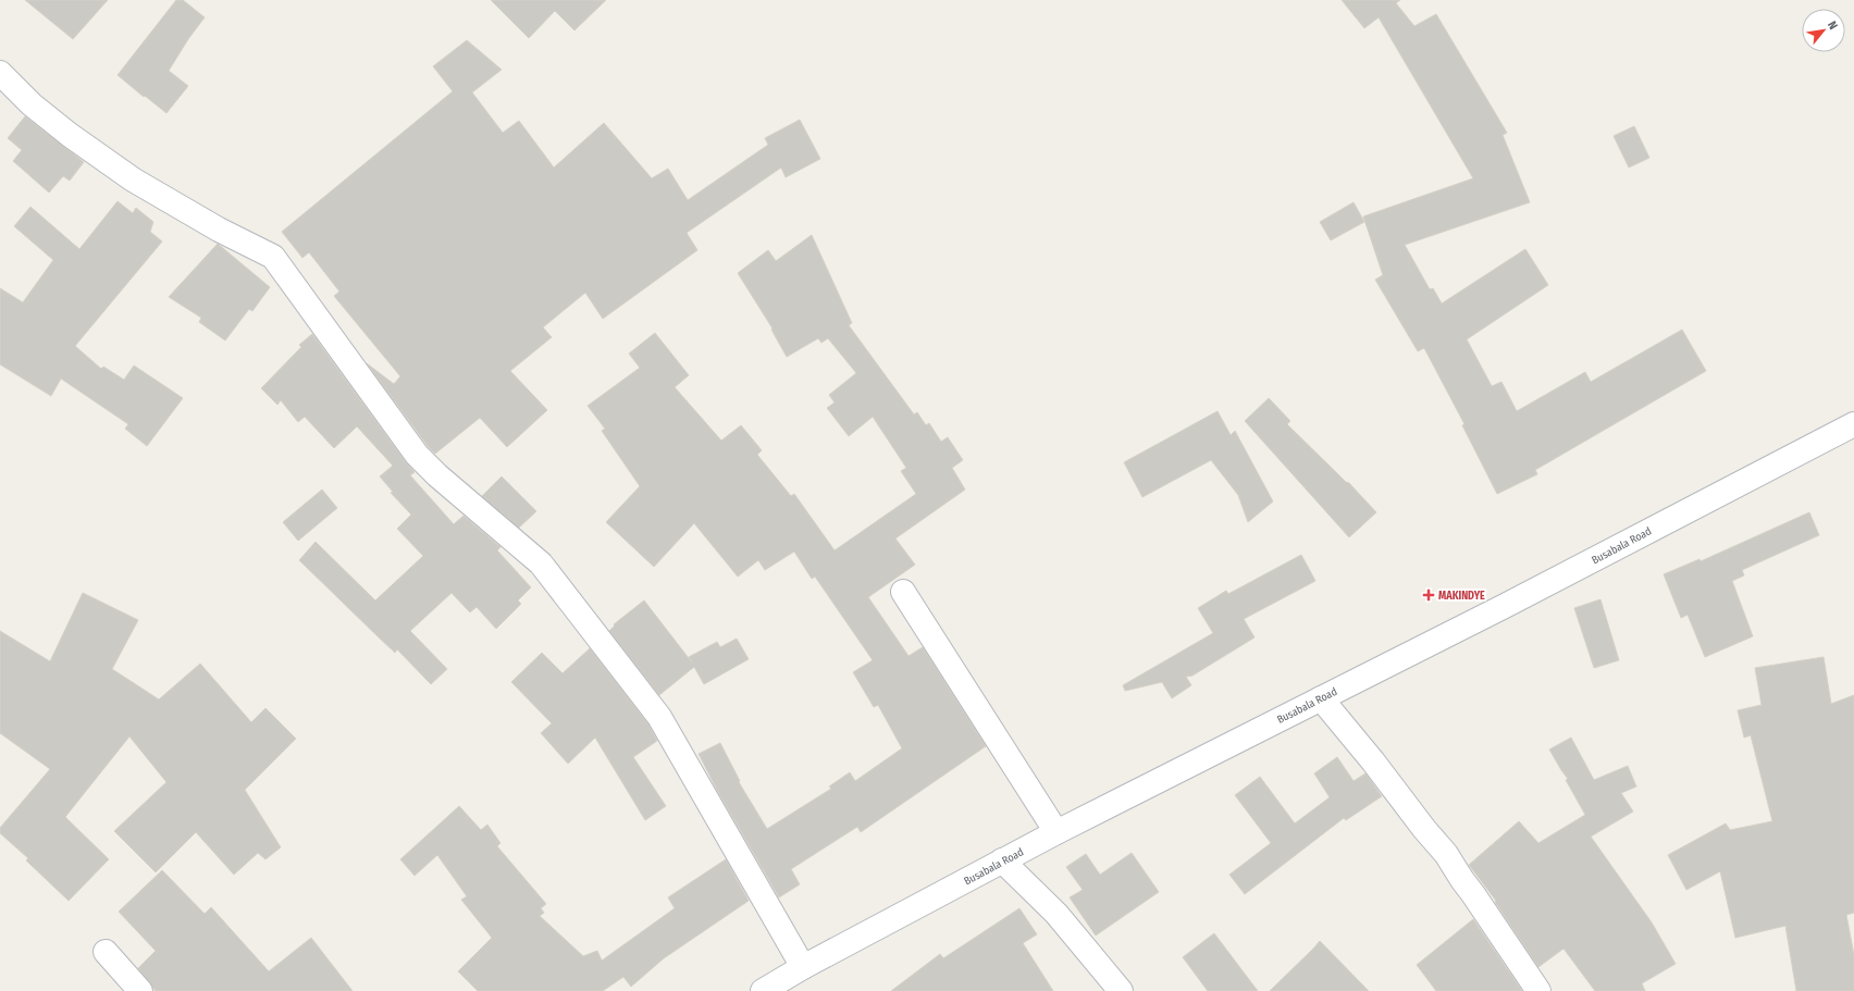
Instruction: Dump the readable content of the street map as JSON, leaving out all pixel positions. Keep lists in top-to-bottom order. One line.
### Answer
{"streets":{"street":["Busabala Road"]},"places":{"health":["MAKINDYE"]},"north":"top right"}
